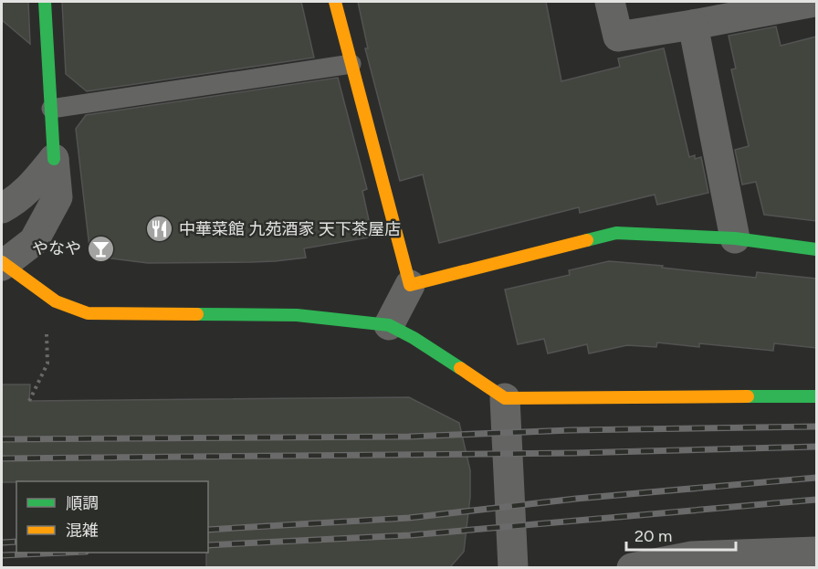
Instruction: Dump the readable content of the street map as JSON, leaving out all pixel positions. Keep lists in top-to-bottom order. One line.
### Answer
{"places":{"restaurant":["中華菜館 九苑酒家 天下茶屋店"],"bar":["やなや"]},"legend":["順調","混雑"],"scale_bar":"20 m"}
